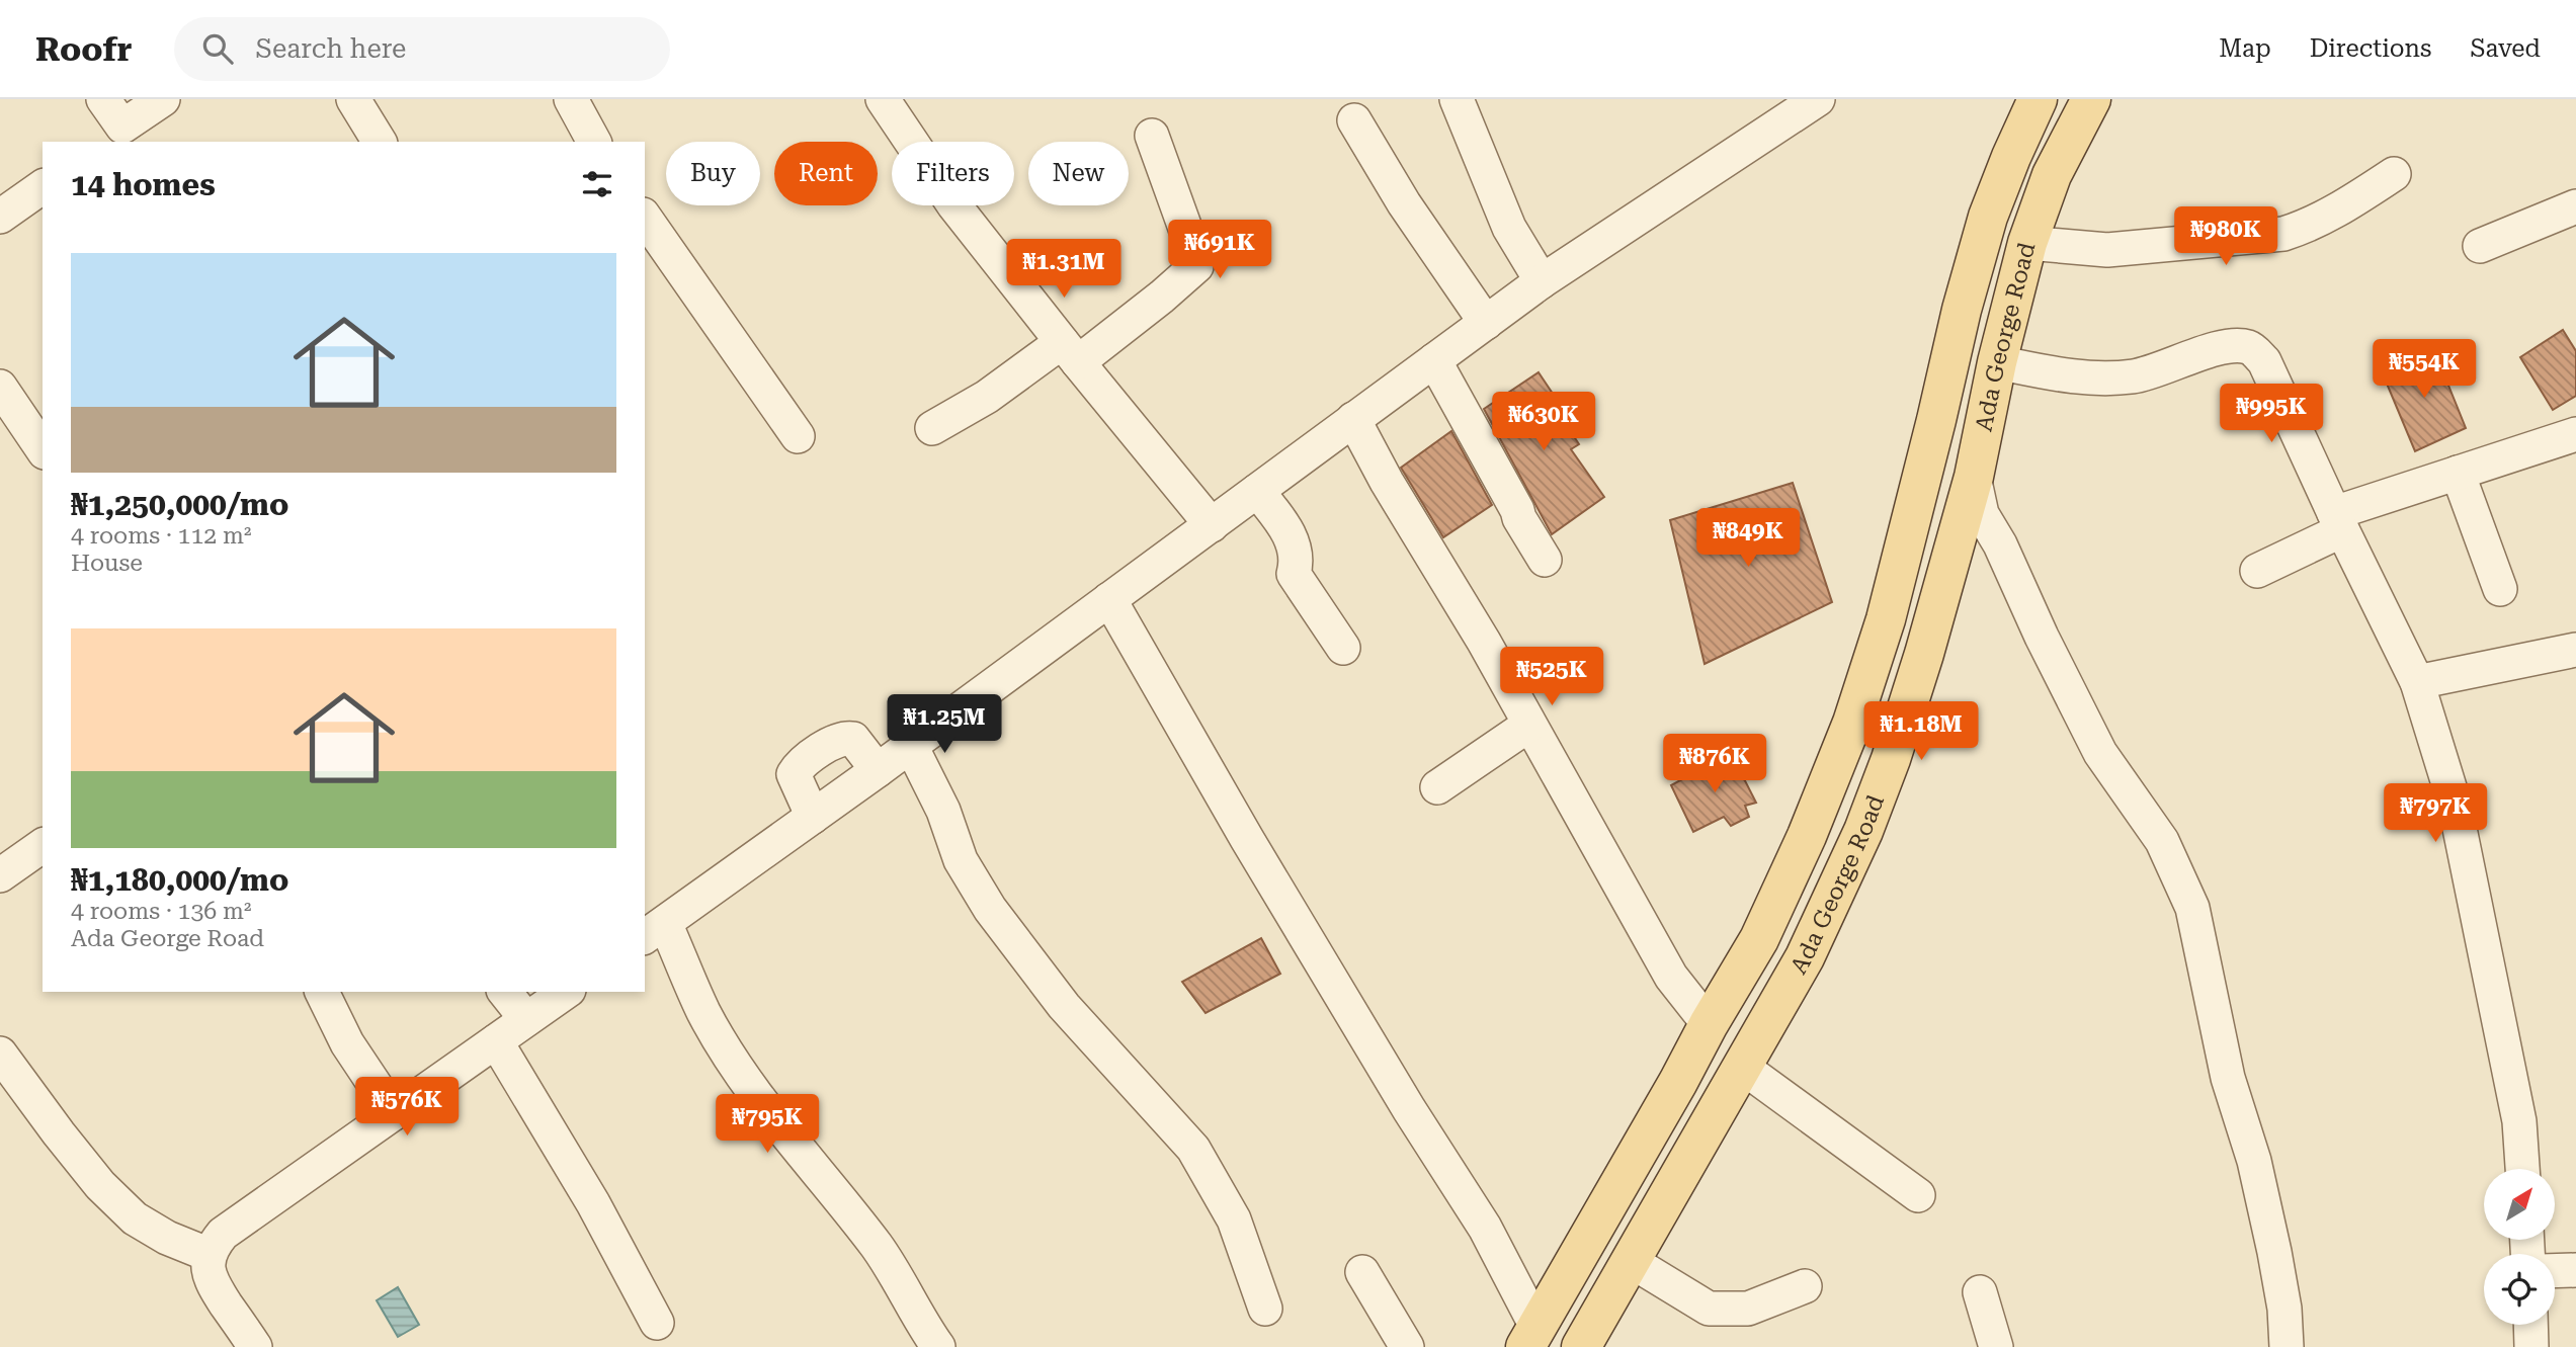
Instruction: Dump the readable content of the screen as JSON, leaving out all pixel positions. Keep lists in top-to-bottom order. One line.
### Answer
{"streets":{"main road":["Ada George Road"]},"north":"top right","page":{"header":"Roofr","search":"Search here","nav":["Map","Directions","Saved"],"chip":["Buy","Rent","Filters","New"],"heading":"14 homes","price":["₦980K","₦691K","₦1.31M","₦554K","₦995K","₦630K","₦849K","₦525K","₦1.25M","₦1.18M","₦876K","₦797K","₦576K","₦795K"],"list":[{"name":"₦1,250,000/mo","note":"4 rooms · 112 m² · House"},{"name":"₦1,180,000/mo","note":"4 rooms · 136 m² · Ada George Road"}]}}
